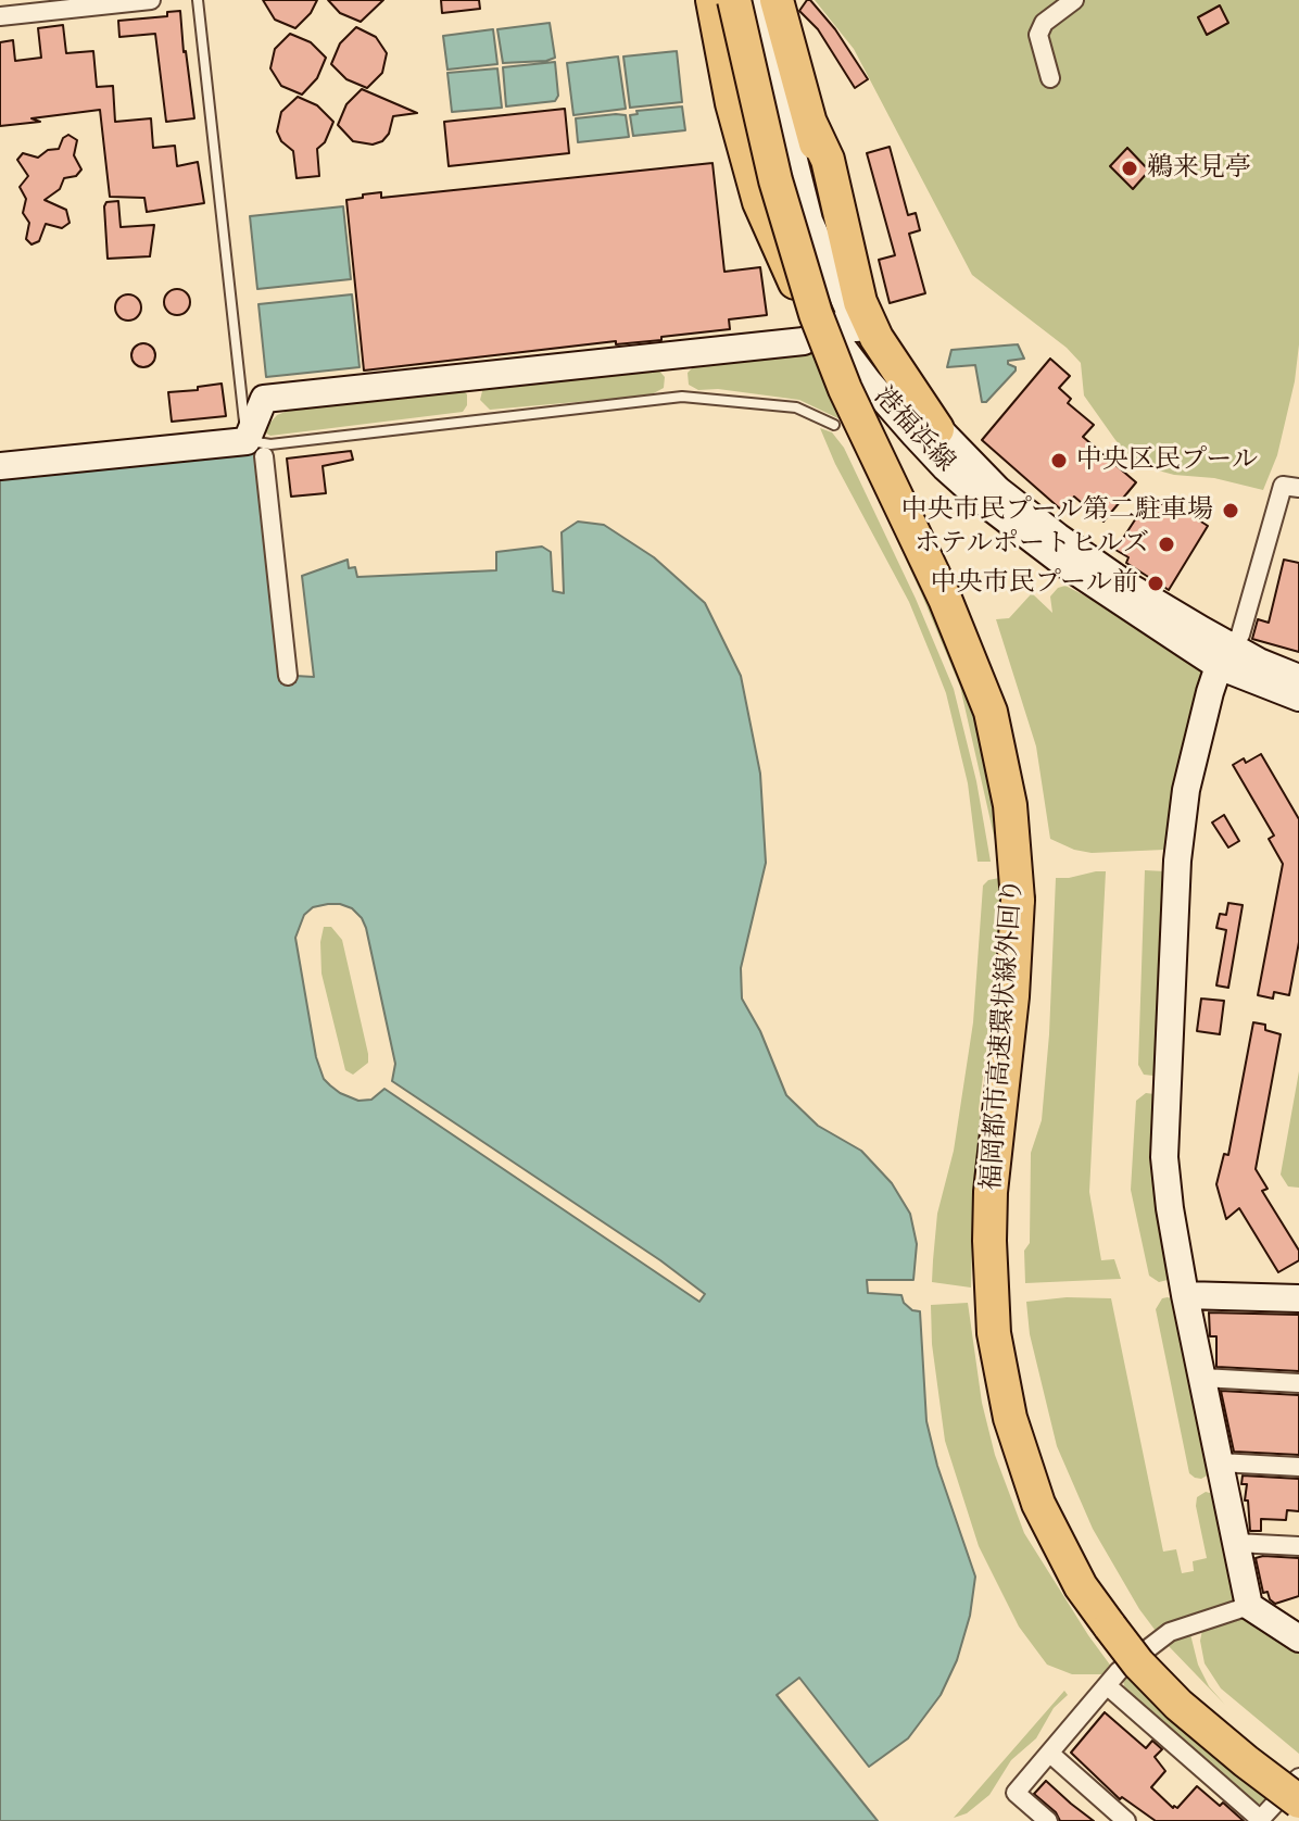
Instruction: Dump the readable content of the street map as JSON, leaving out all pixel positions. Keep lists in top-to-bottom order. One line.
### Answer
{"streets":{"highway":["福岡都市高速環状線外回り"],"street":["港福浜線"]},"crossings":[["港福浜線","福岡都市高速環状線外回り"]],"places":["鵜来見亭","中央区民プール","中央市民プール第二駐車場","ホテルポートヒルズ","中央市民プール前"]}
